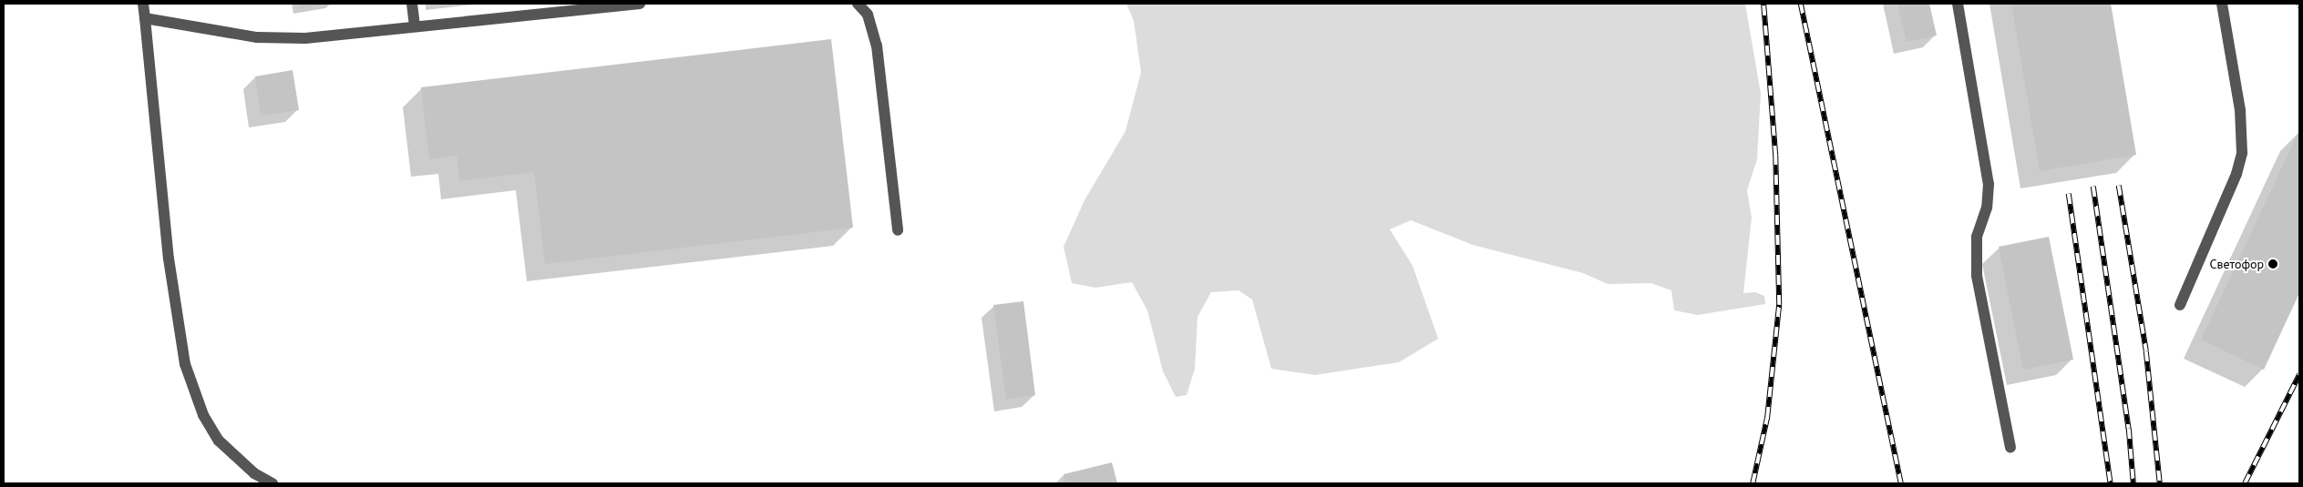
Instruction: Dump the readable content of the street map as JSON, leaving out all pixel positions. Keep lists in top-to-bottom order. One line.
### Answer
{"places":["Светофор"]}
